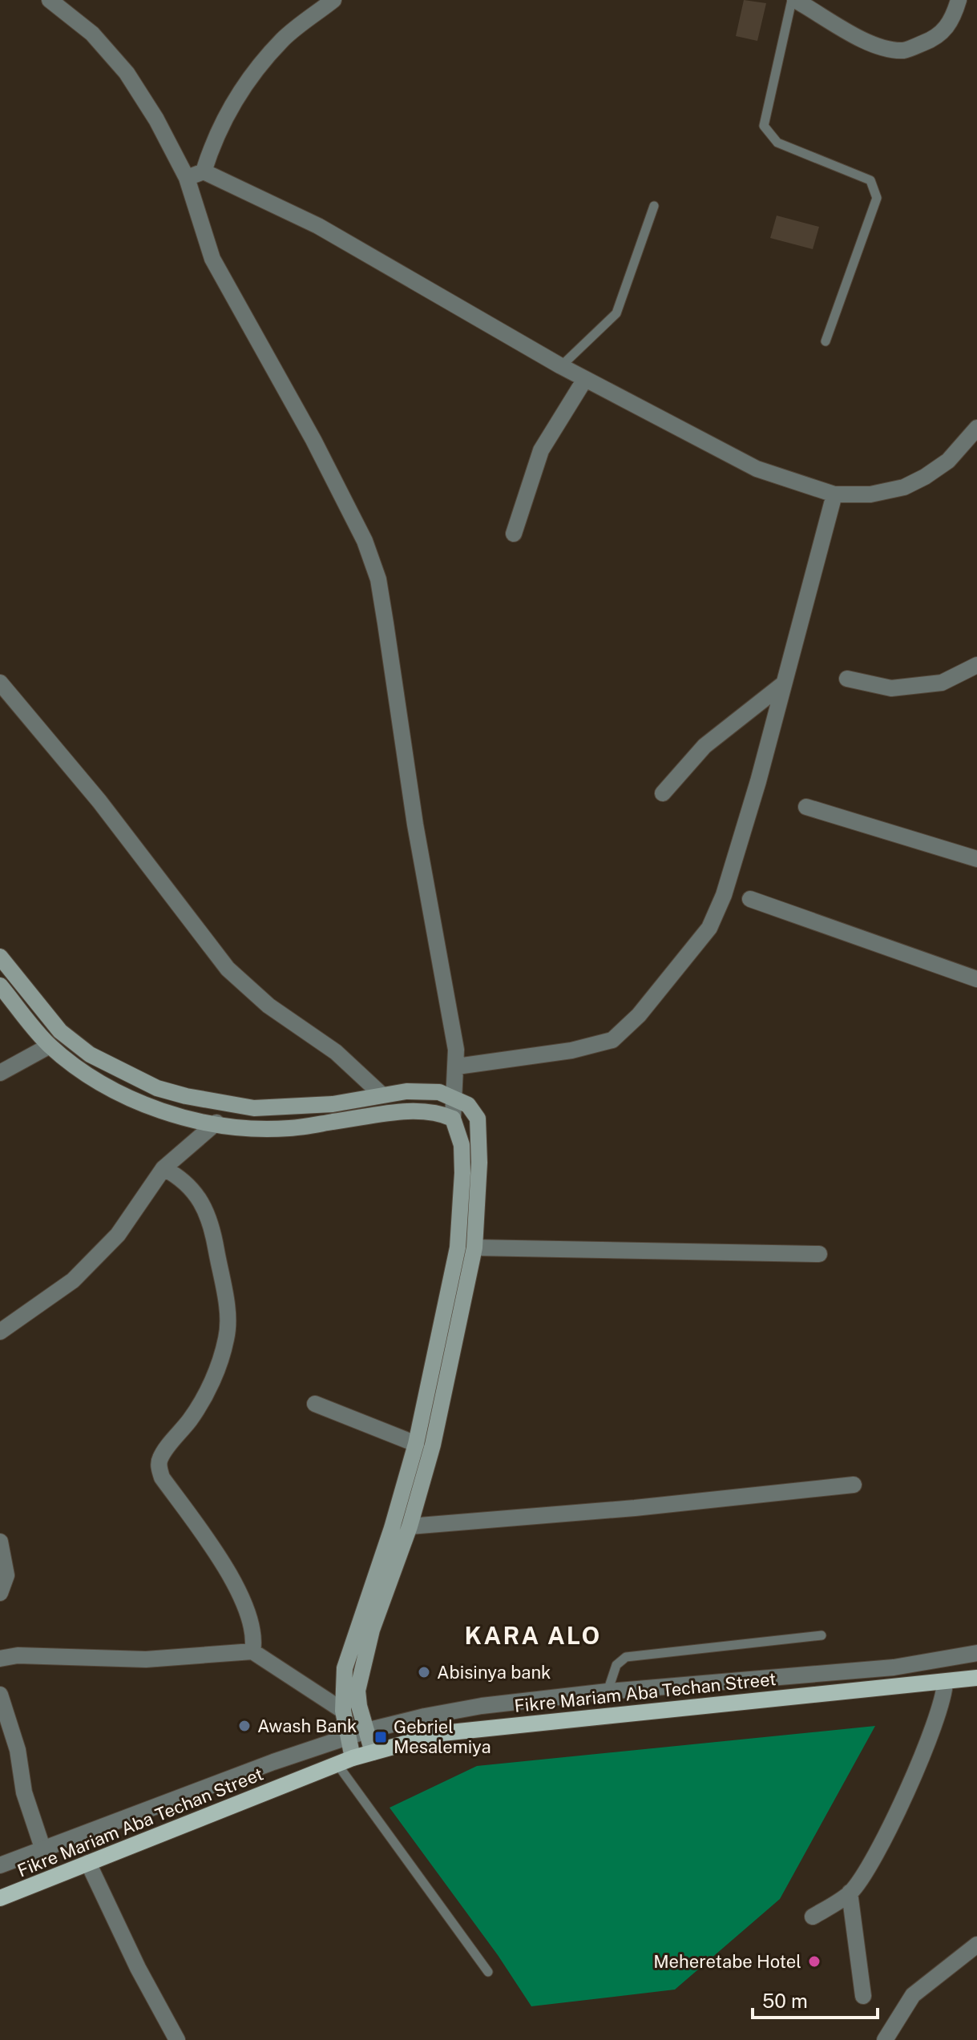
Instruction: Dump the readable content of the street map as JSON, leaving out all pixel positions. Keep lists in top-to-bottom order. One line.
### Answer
{"streets":{"main road":["Fikre Mariam Aba Techan Street"]},"districts":["KARA ALO"],"places":{"other":["Abisinya bank","Awash Bank","Meheretabe Hotel"],"transit":["Gebriel Mesalemiya"]},"scale_bar":"50 m"}
